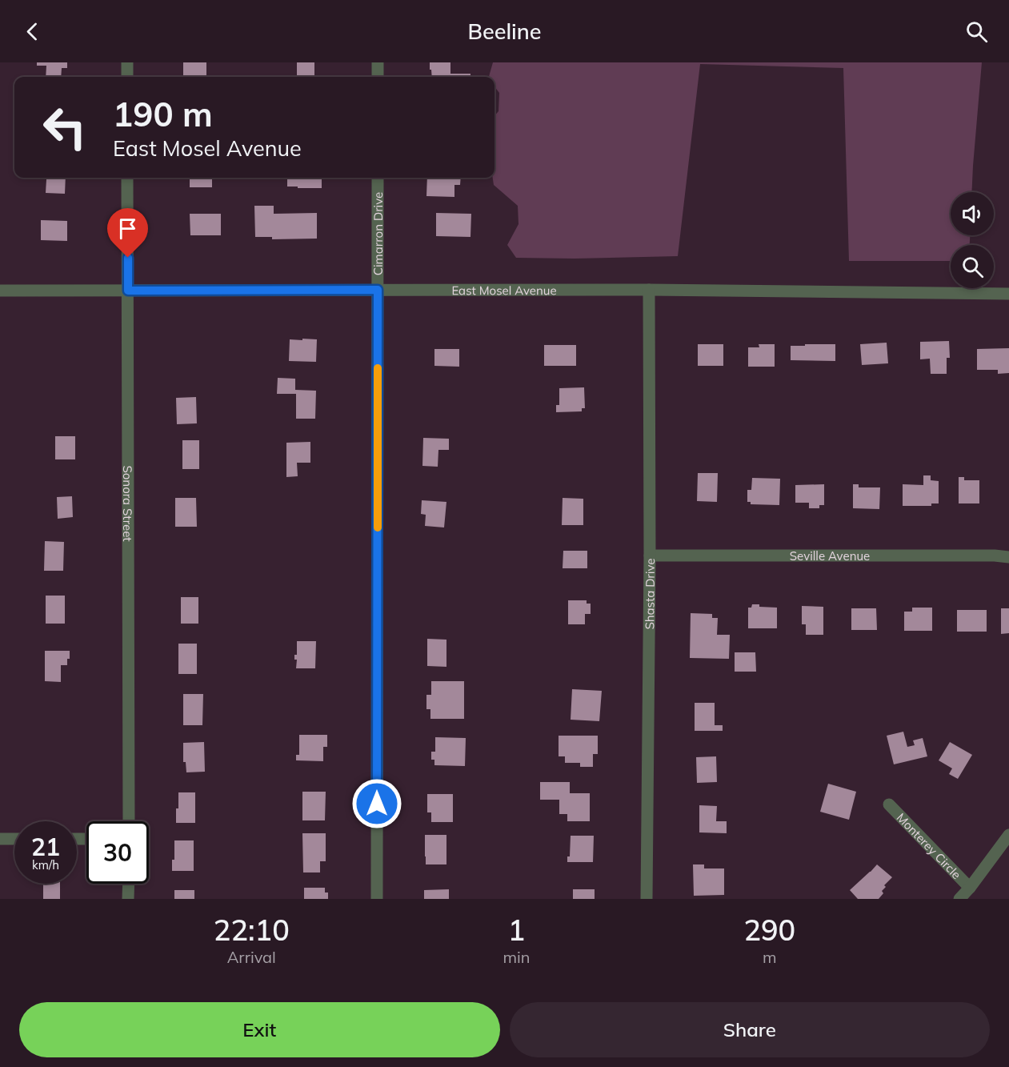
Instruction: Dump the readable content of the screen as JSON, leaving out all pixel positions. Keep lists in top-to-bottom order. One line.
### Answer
{"streets":{"street":["Cimarron Drive","East Mosel Avenue","Sonora Street","Seville Avenue","Shasta Drive","Monterey Circle"]},"crossings":[["Cimarron Drive","East Mosel Avenue"],["East Mosel Avenue","Sonora Street"],["East Mosel Avenue","Shasta Drive"],["Seville Avenue","Shasta Drive"]],"page":{"header":"Beeline","turn":["190 m","East Mosel Avenue"],"speed":"21 km/h","limit":"30","eta":["22:10","Arrival","1","min","290","m"],"buttons":["Exit","Share"]}}
